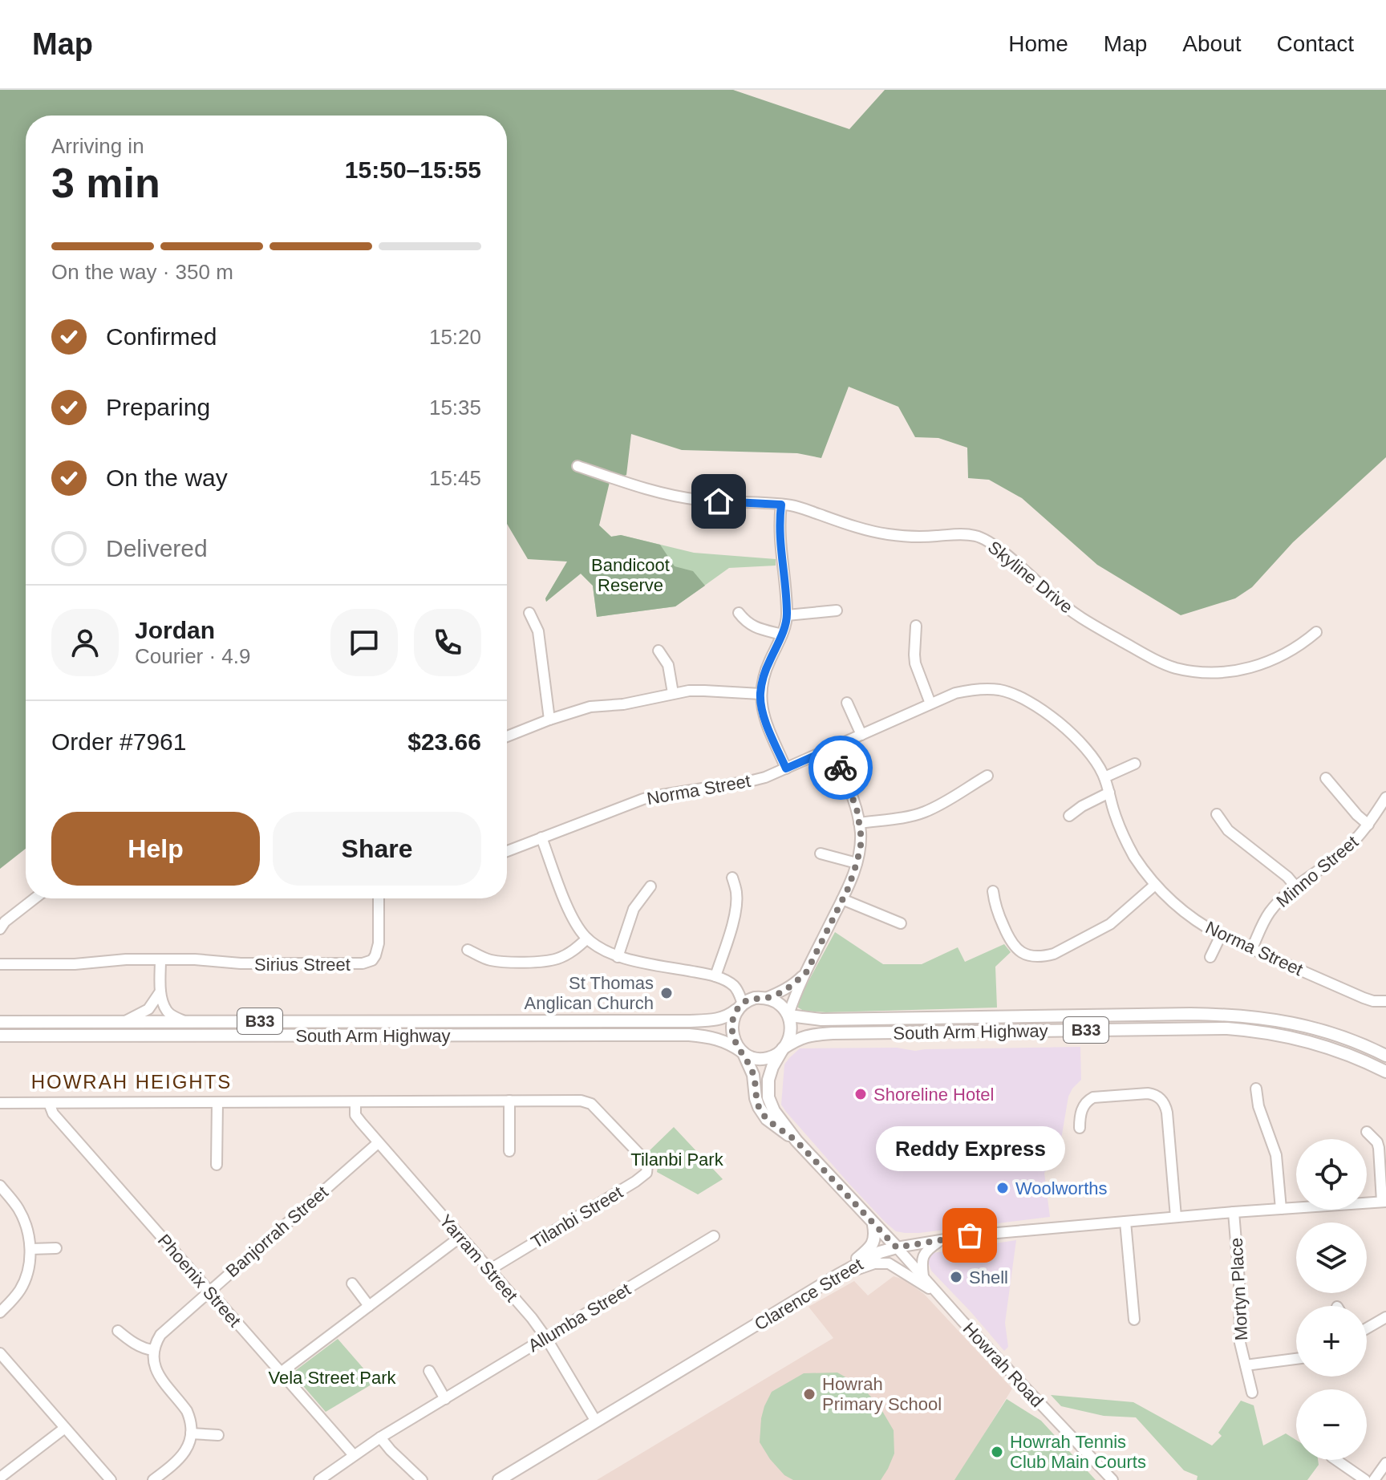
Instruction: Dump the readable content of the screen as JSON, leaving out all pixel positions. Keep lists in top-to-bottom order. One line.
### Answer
{"streets":{"main road":["B33","South Arm Highway","Clarence Street"],"street":["Skyline Drive","Norma Street","Minno Street","Sirius Street","Tilanbi Street","Banjorrah Street","Yarram Street","Phoenix Street","Mortyn Place","Allumba Street","Howrah Road"]},"crossings":[["Norma Street","Minno Street"],["B33","South Arm Highway"],["Tilanbi Street","Yarram Street"],["Tilanbi Street","Phoenix Street"],["Banjorrah Street","Yarram Street"],["Banjorrah Street","Phoenix Street"],["Yarram Street","Clarence Street"],["Yarram Street","Allumba Street"],["Phoenix Street","Allumba Street"],["Mortyn Place","Clarence Street"],["Clarence Street","Howrah Road"]],"districts":["HOWRAH HEIGHTS"],"parks":["Bandicoot Reserve","Tilanbi Park","Vela Street Park"],"places":["St Thomas Anglican Church","Shoreline Hotel","Woolworths","Reddy Express","Shell","Howrah Primary School","Howrah Tennis Club Main Courts"],"page":{"header":"Map","nav":["Home","Map","About","Contact"],"heading":["3 min","Arriving in","15:50–15:55"],"panel":["Jordan","Courier · 4.9","Order #7961","$23.66"],"bar":"On the way · 350 m","list":[["Confirmed","15:20"],["Preparing","15:35"],["On the way","15:45"],"Delivered"],"buttons":["Help","Share"],"bubble":"Reddy Express","map_buttons":["+","−"]}}
